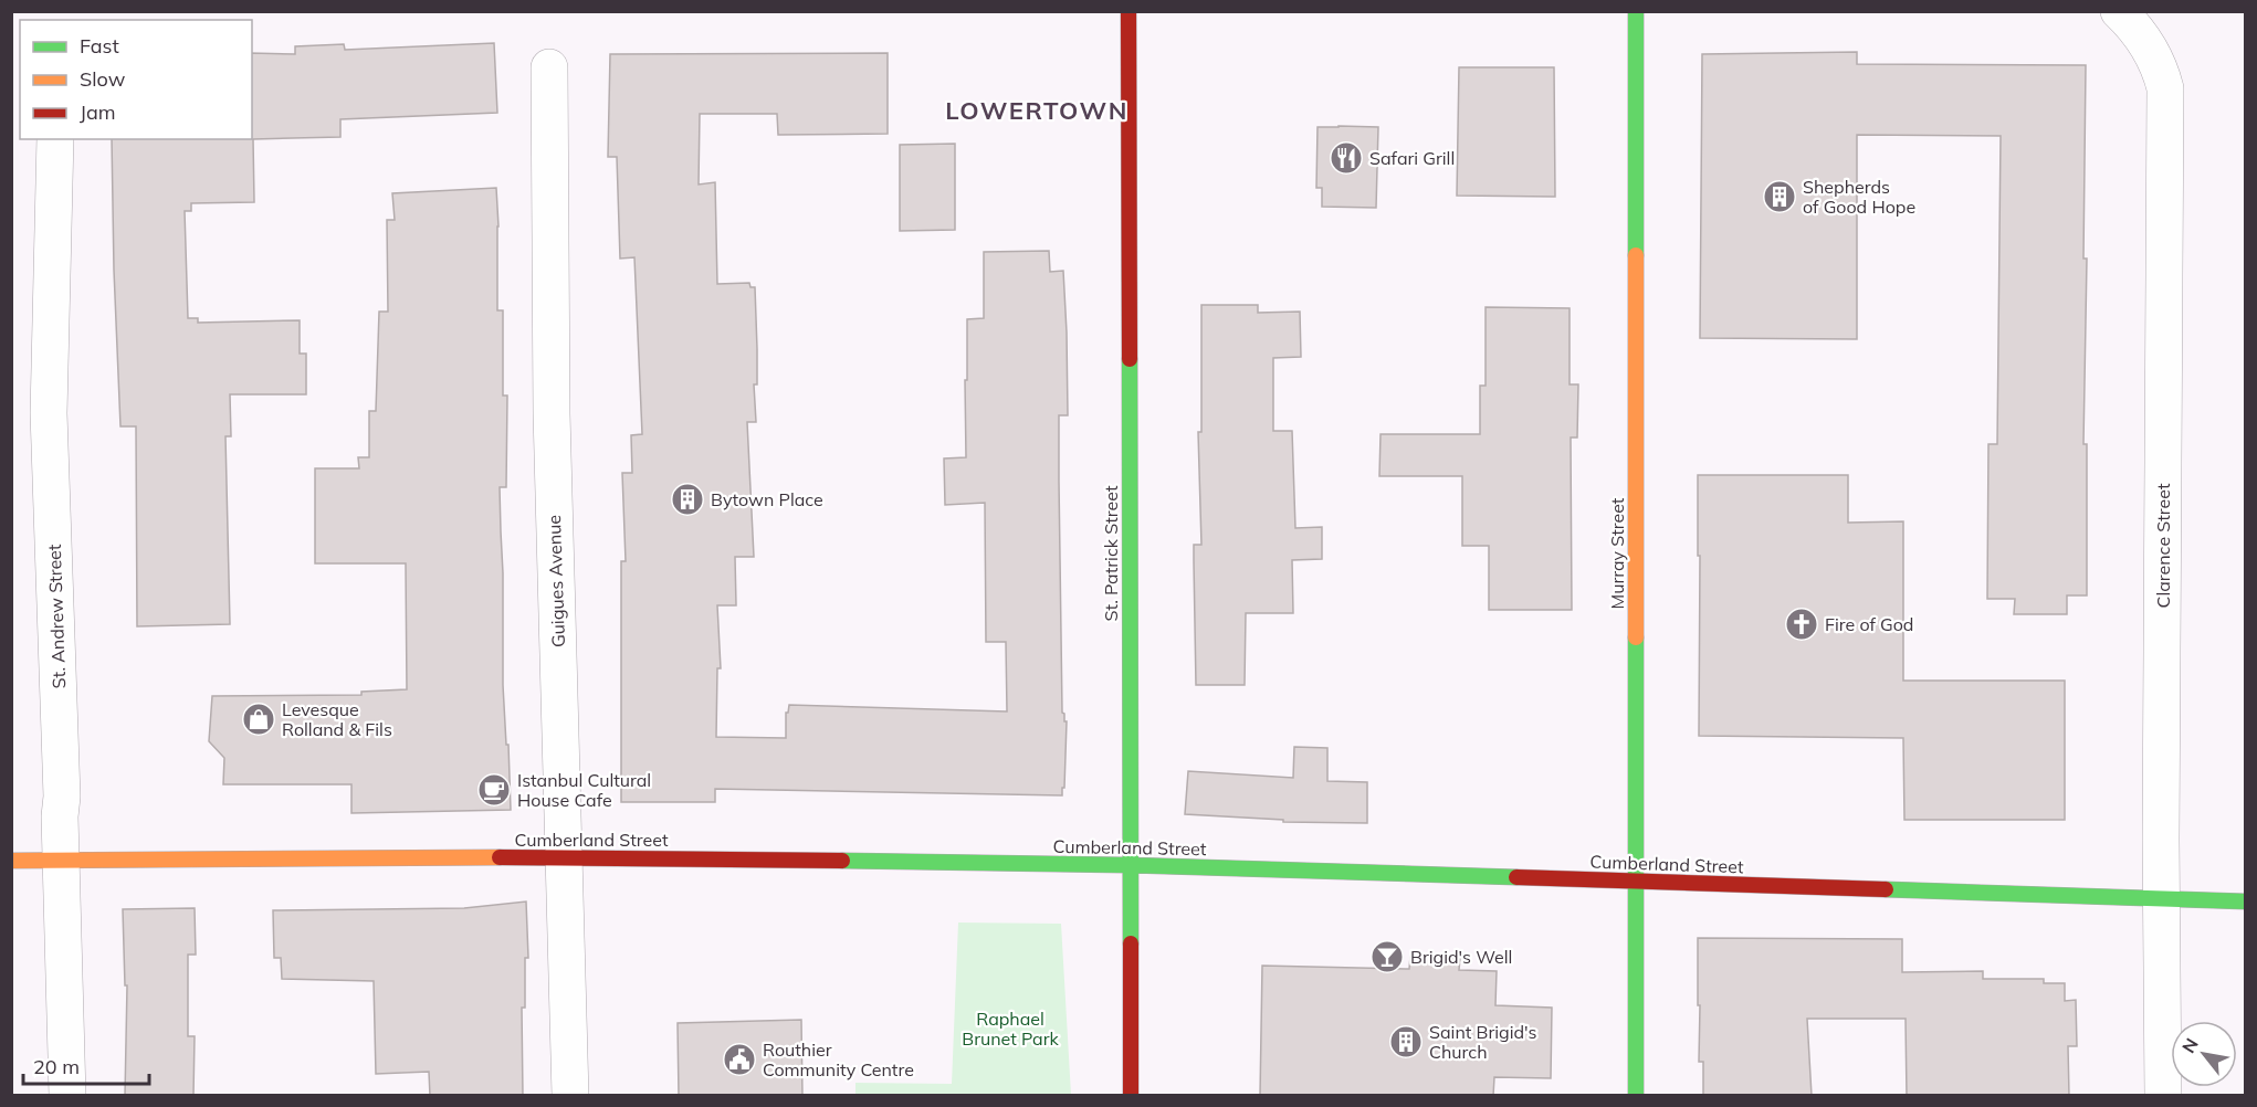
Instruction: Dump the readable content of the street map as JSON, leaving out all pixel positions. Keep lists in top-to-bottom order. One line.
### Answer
{"streets":{"street":["Clarence Street","St. Patrick Street","Murray Street","Guigues Avenue","St. Andrew Street","Cumberland Street"]},"crossings":[["Clarence Street","Cumberland Street"],["St. Patrick Street","Cumberland Street"],["Murray Street","Cumberland Street"],["Guigues Avenue","Cumberland Street"],["St. Andrew Street","Cumberland Street"]],"districts":["LOWERTOWN"],"parks":["Raphael Brunet Park"],"places":{"restaurant":["Safari Grill"],"building":["Shepherds of Good Hope","Bytown Place","Saint Brigid's Church"],"church":["Fire of God"],"shop":["Levesque Rolland & Fils"],"cafe":["Istanbul Cultural House Cafe"],"bar":["Brigid's Well"],"public building":["Routhier Community Centre"]},"legend":["Fast","Slow","Jam"],"scale_bar":"20 m","north":"top left"}
